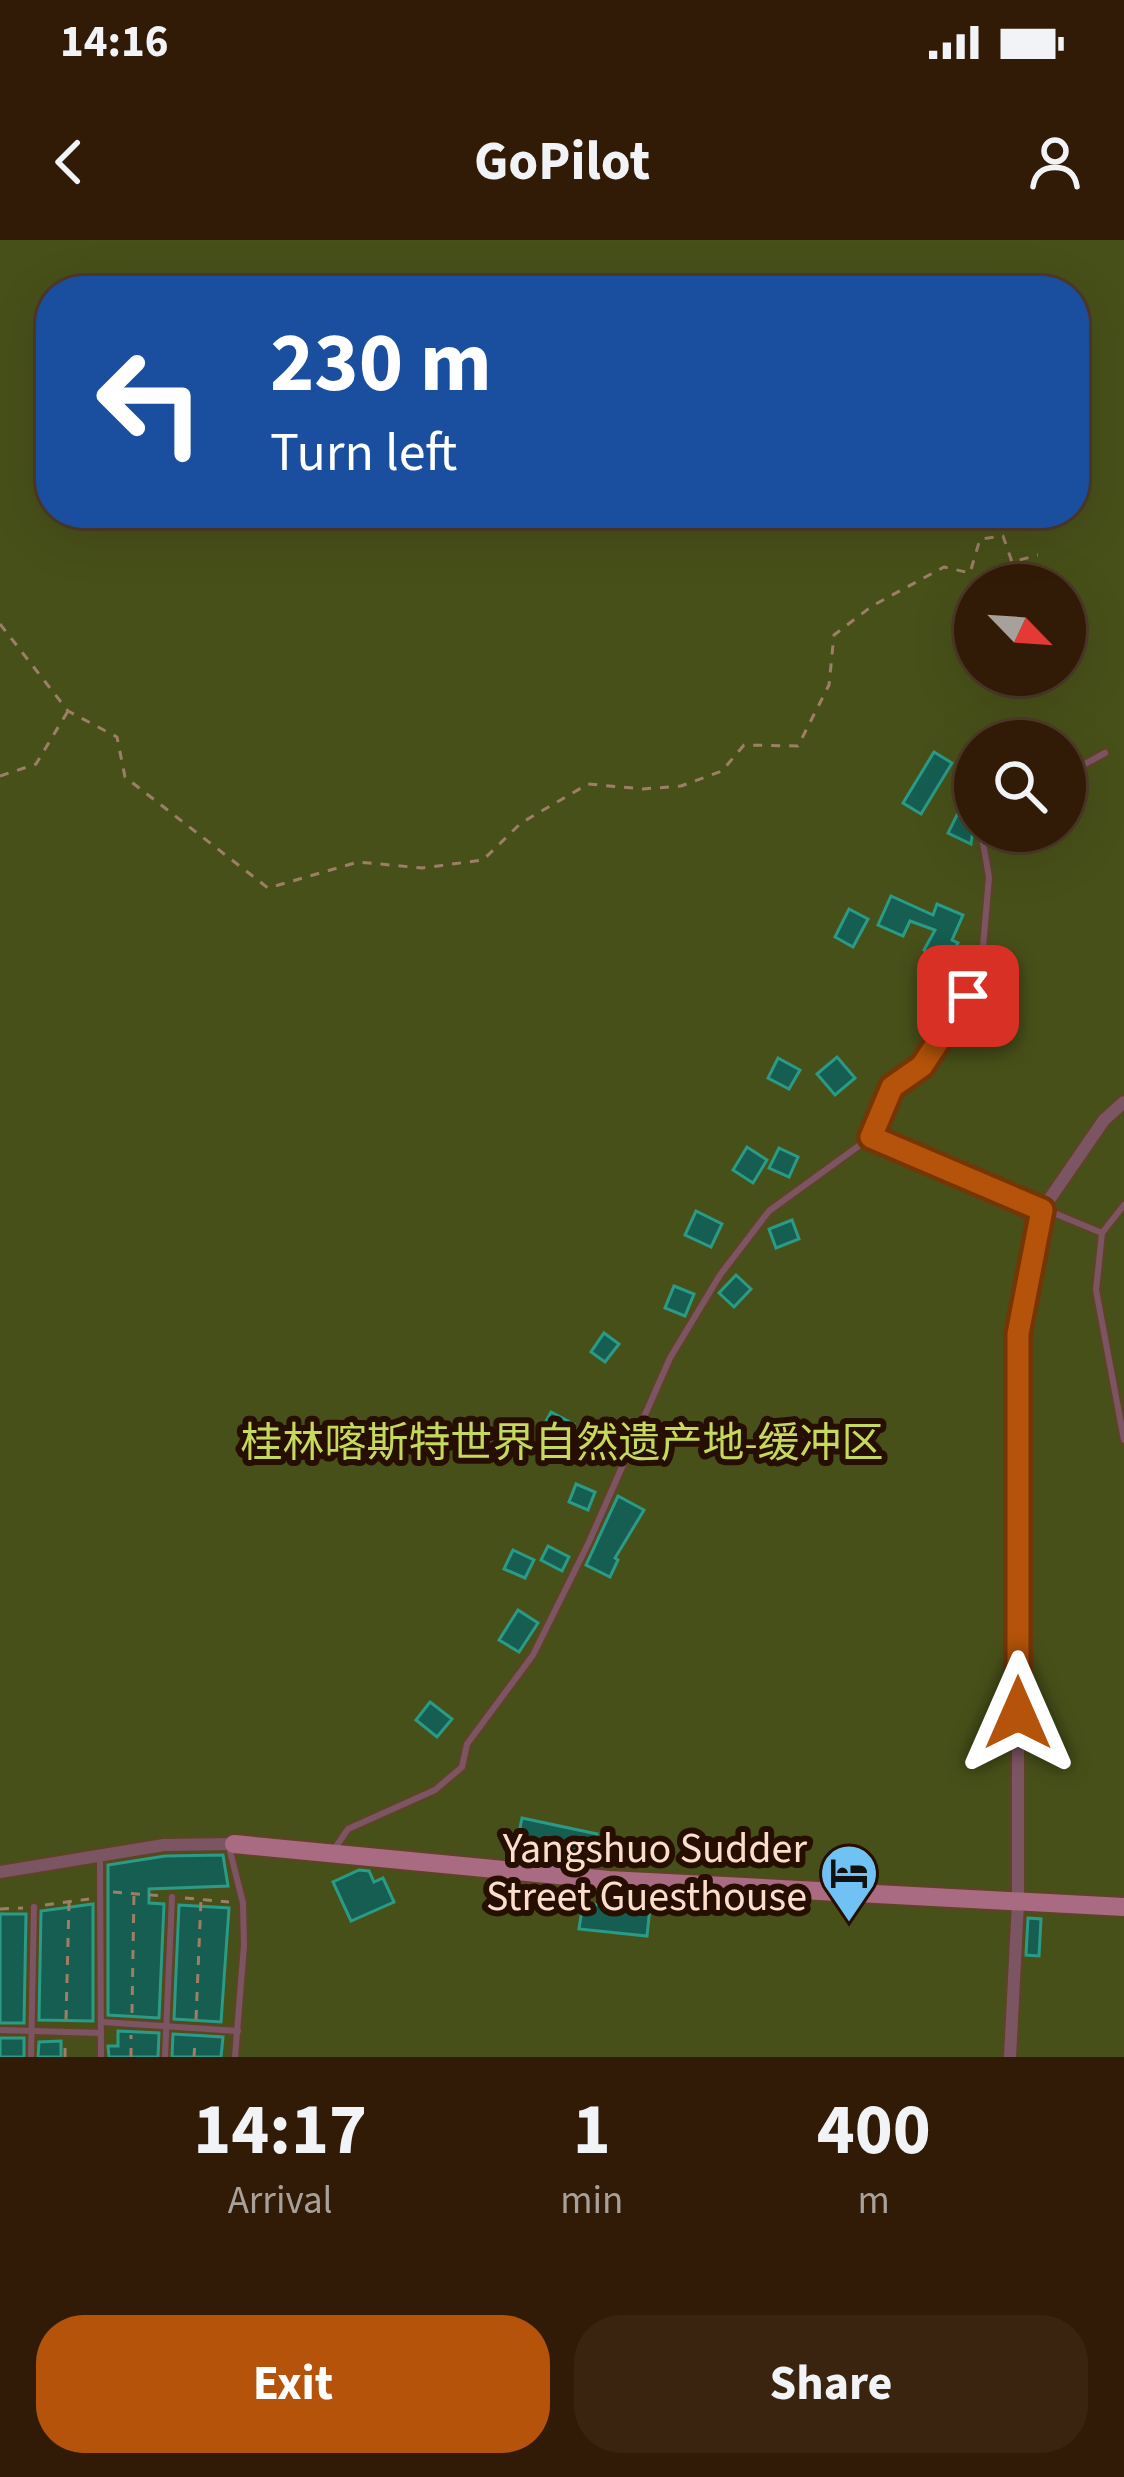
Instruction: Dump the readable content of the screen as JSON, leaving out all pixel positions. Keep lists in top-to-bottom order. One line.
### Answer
{"parks":["桂林喀斯特世界自然遗产地-缓冲区"],"places":{"hotel":["Yangshuo Sudder Street Guesthouse"]},"north":"bottom right","page":{"status":"14:16","header":"GoPilot","turn":["230 m","Turn left"],"eta":["14:17","Arrival","1","min","400","m"],"buttons":["Exit","Share"]}}
